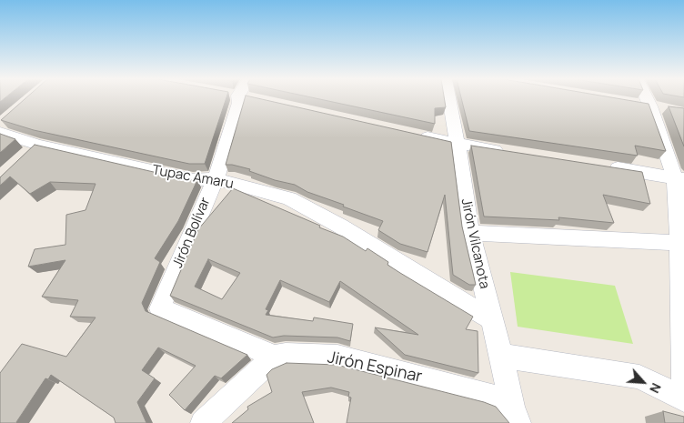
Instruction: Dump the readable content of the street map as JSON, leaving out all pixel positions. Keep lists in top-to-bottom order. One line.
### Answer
{"streets":{"street":["Tupac Amaru","Jirón Bolívar","Jirón Vilcanota","Jirón Espinar"]},"crossings":[["Tupac Amaru","Jirón Bolívar"],["Tupac Amaru","Jirón Vilcanota"],["Jirón Bolívar","Jirón Espinar"],["Jirón Vilcanota","Jirón Espinar"]],"north":"bottom right"}
